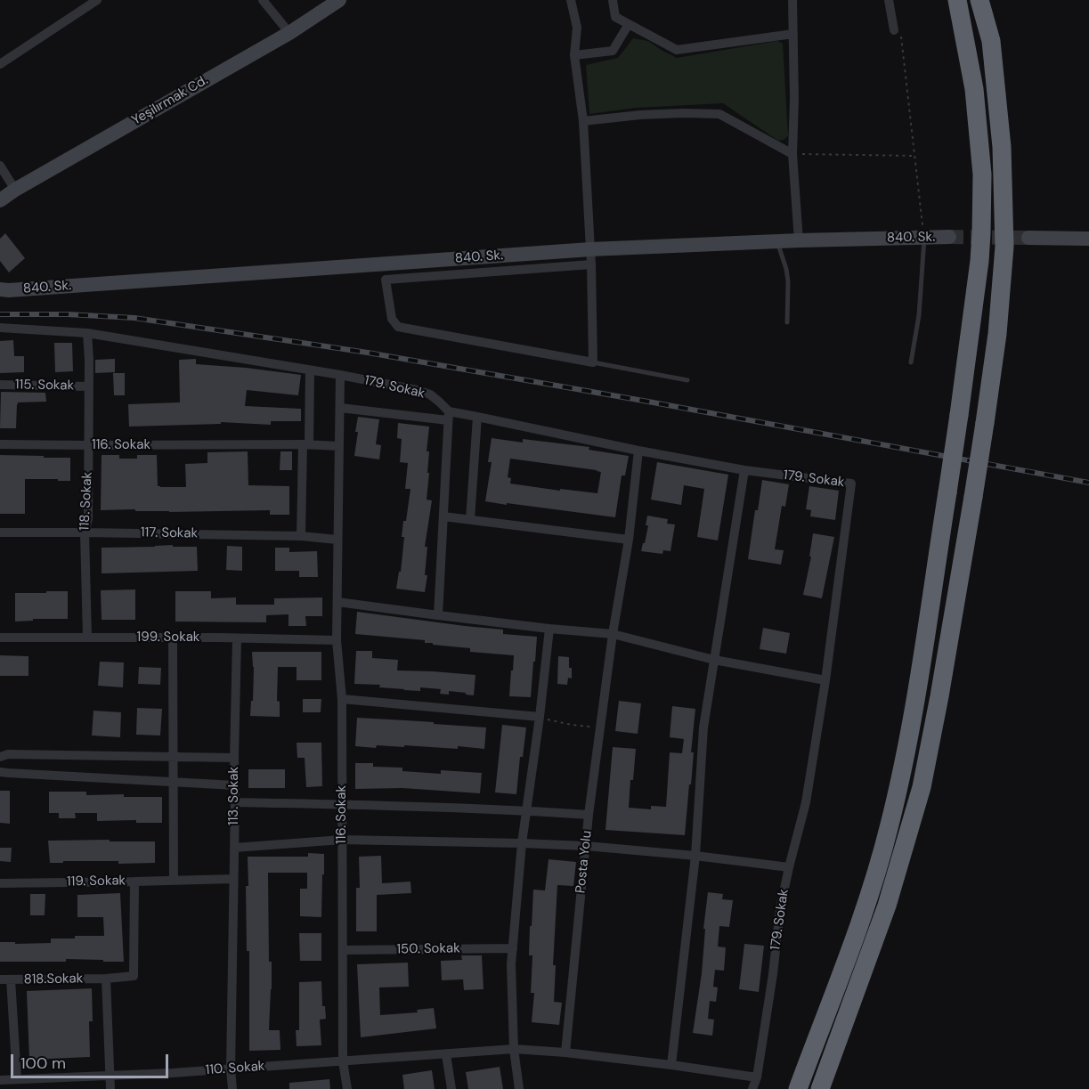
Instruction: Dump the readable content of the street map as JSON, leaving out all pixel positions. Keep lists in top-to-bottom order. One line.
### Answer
{"streets":{"street":["Yeşilırmak Cd.","840. Sk.","115. Sokak","179. Sokak","116. Sokak","118. Sokak","117. Sokak","199. Sokak","113. Sokak","Posta Yolu","119. Sokak","150. Sokak","818.Sokak","110. Sokak"]},"crossings":[["115. Sokak","118. Sokak"],["179. Sokak","116. Sokak"],["179. Sokak","118. Sokak"],["179. Sokak","Posta Yolu"],["116. Sokak","118. Sokak"],["116. Sokak","117. Sokak"],["116. Sokak","199. Sokak"],["116. Sokak","150. Sokak"],["116. Sokak","110. Sokak"],["118. Sokak","117. Sokak"],["118. Sokak","199. Sokak"],["113. Sokak","110. Sokak"],["119. Sokak","818.Sokak"]],"scale_bar":"100 m"}
